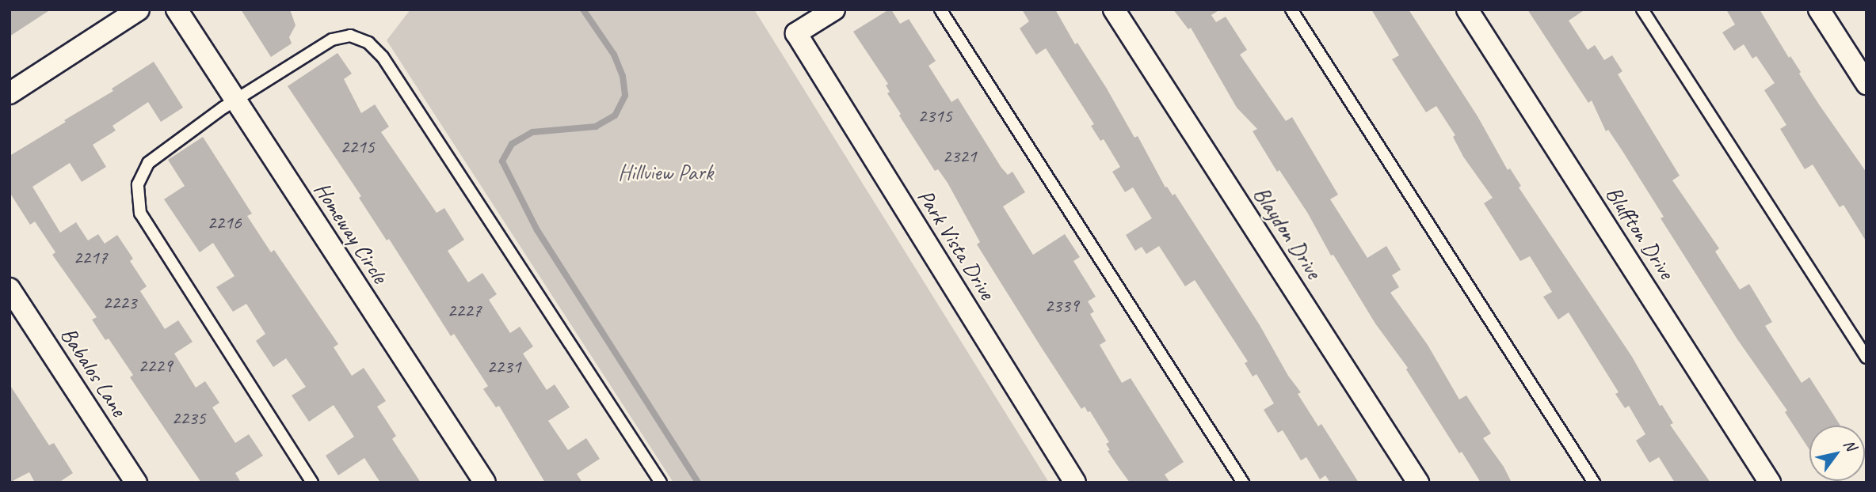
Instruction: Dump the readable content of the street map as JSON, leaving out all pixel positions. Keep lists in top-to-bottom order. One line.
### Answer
{"streets":{"street":["Homeway Circle","Blaydon Drive","Bluffton Drive","Park Vista Drive","Babalos Lane"]},"parks":["Hillview Park"],"house_numbers":["2315","2215","2321","2216","2217","2223","2339","2227","2229","2231","2235"],"north":"top right"}
